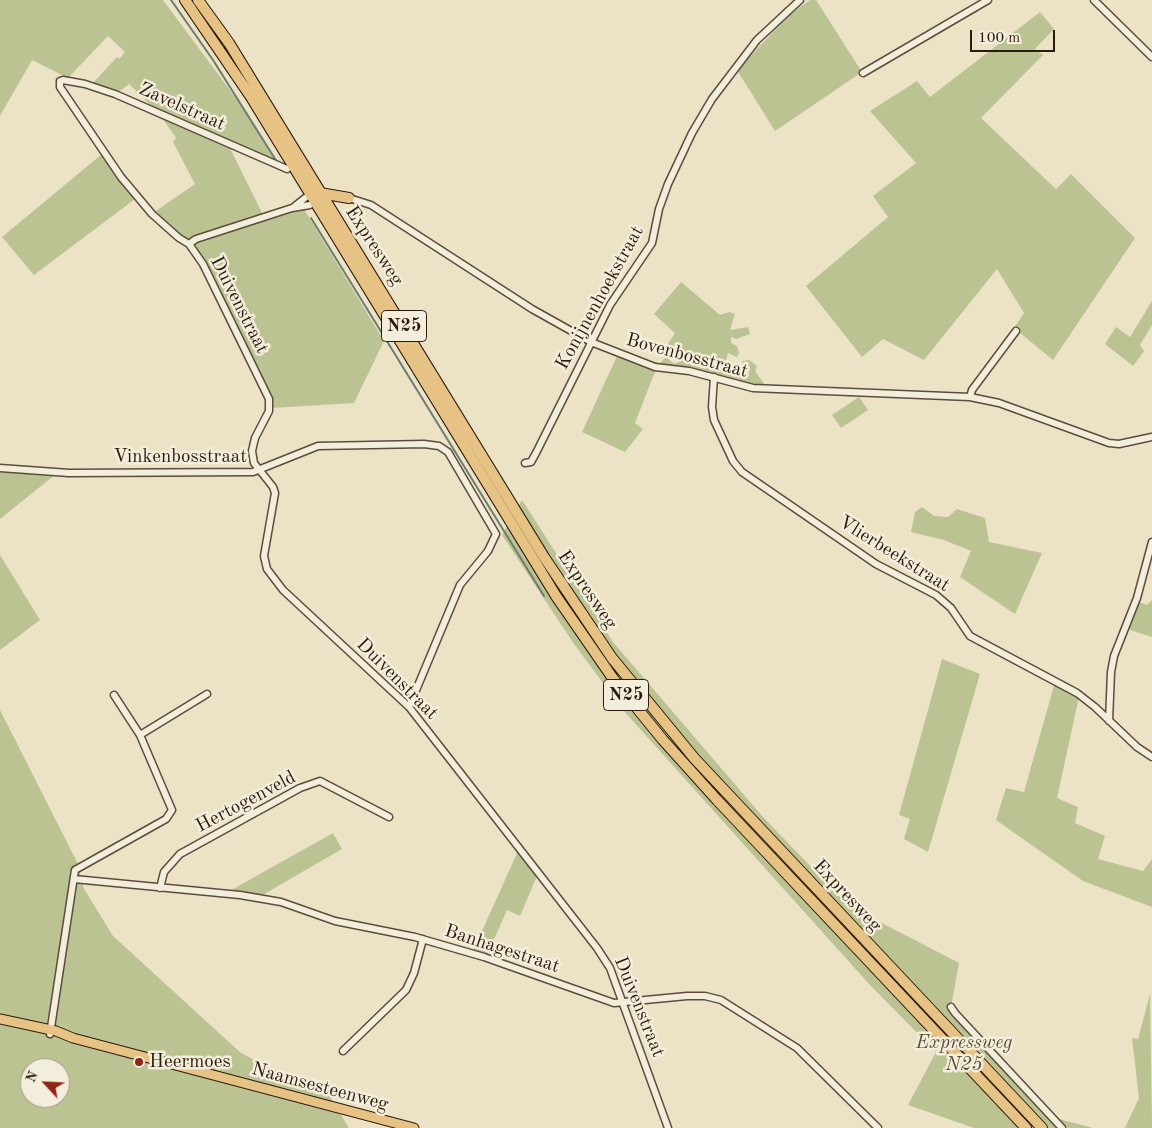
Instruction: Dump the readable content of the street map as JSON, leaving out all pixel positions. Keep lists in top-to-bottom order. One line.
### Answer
{"streets":{"highway":["Expresweg","N25"],"main road":["Naamsesteenweg"],"street":["Zavelstraat","Konijnenhoekstraat","Duivenstraat","Bovenbosstraat","Vinkenbosstraat","Vlierbeekstraat","Hertogenveld","Banhagestraat"]},"crossings":[["Zavelstraat","Duivenstraat"],["Expresweg","Duivenstraat"],["Konijnenhoekstraat","Bovenbosstraat"],["Duivenstraat","Vinkenbosstraat"],["Duivenstraat","Banhagestraat"],["Bovenbosstraat","Vlierbeekstraat"],["Hertogenveld","Banhagestraat"]],"parks":["Expressweg N25"],"places":["Heermoes"],"scale_bar":"100 m","north":"top left"}
